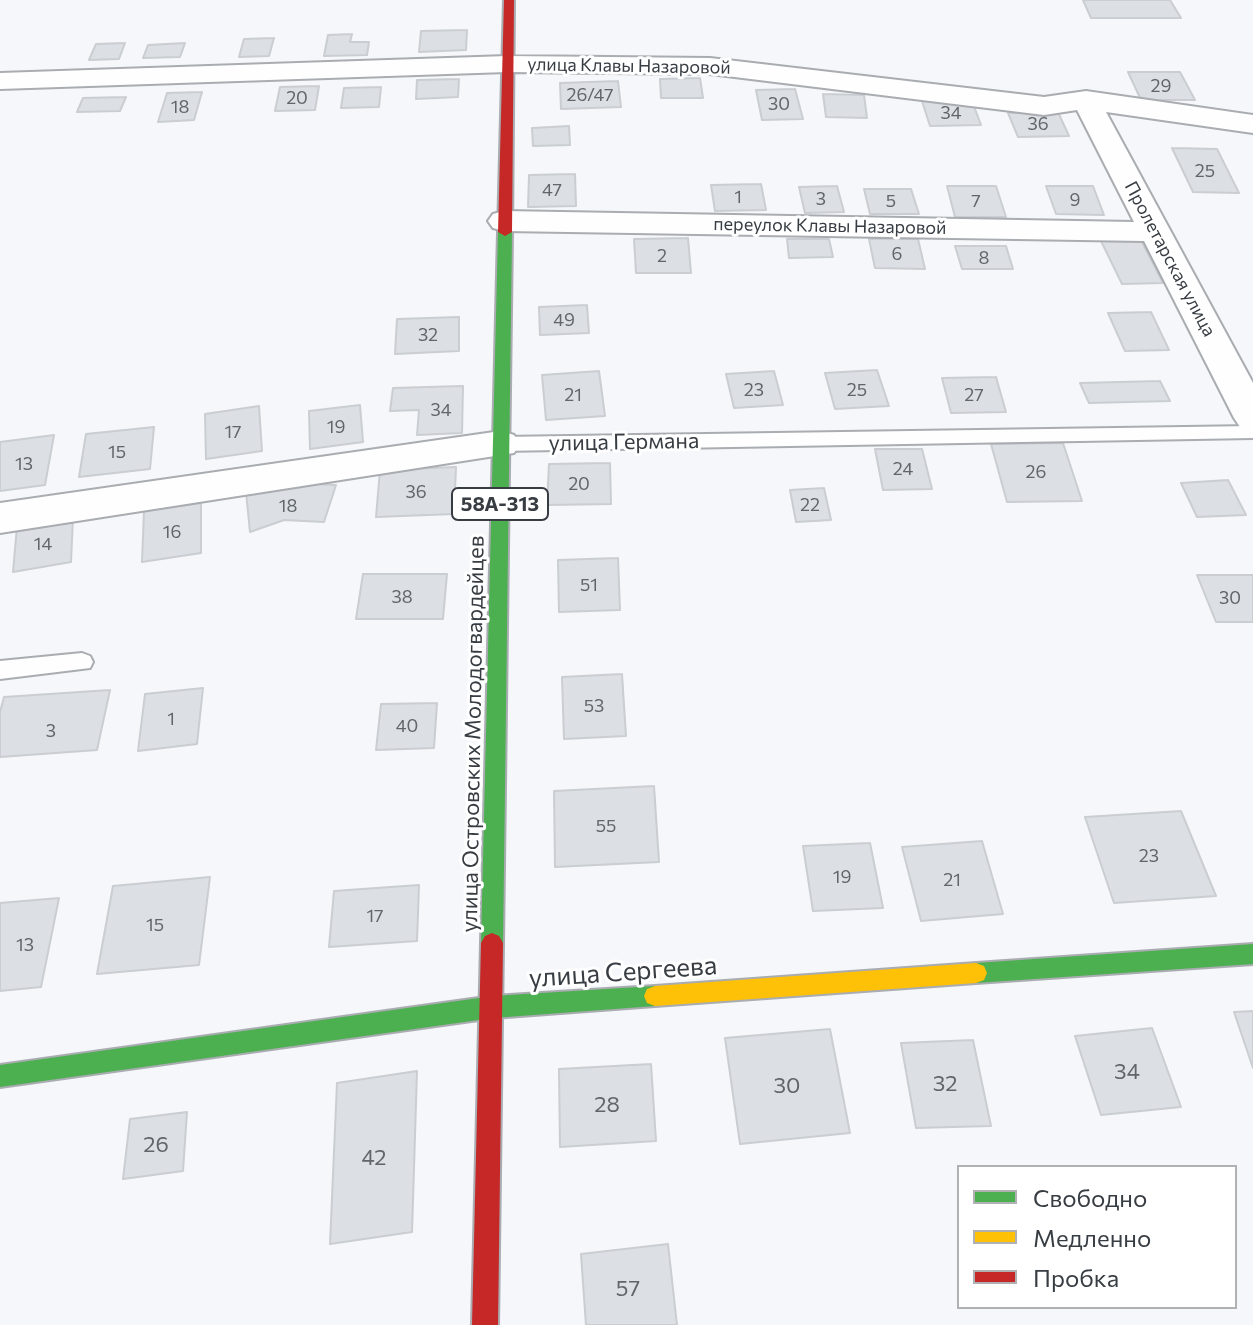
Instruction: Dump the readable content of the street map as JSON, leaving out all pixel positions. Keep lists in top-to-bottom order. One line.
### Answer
{"streets":{"main road":["58А-313","улица Островских Молодогвардейцев","улица Сергеева"],"street":["улица Клавы Назаровой","переулок Клавы Назаровой","Пролетарская улица","улица Германа"]},"crossings":[["улица Клавы Назаровой","Пролетарская улица"],["улица Клавы Назаровой","улица Островских Молодогвардейцев"],["переулок Клавы Назаровой","Пролетарская улица"],["переулок Клавы Назаровой","улица Островских Молодогвардейцев"],["улица Германа","улица Островских Молодогвардейцев"],["улица Островских Молодогвардейцев","улица Сергеева"]],"house_numbers":["29","26/47","20","30","18","34","36","25","47","1","3","9","5","7","6","2","8","49","32","23","25","21","27","34","19","17","15","13","24","26","20","36","22","18","16","14","51","38","30","53","1","40","3","55","23","19","21","17","15","13","34","32","30","28","26","42","57"],"legend":["Свободно","Медленно","Пробка"]}
